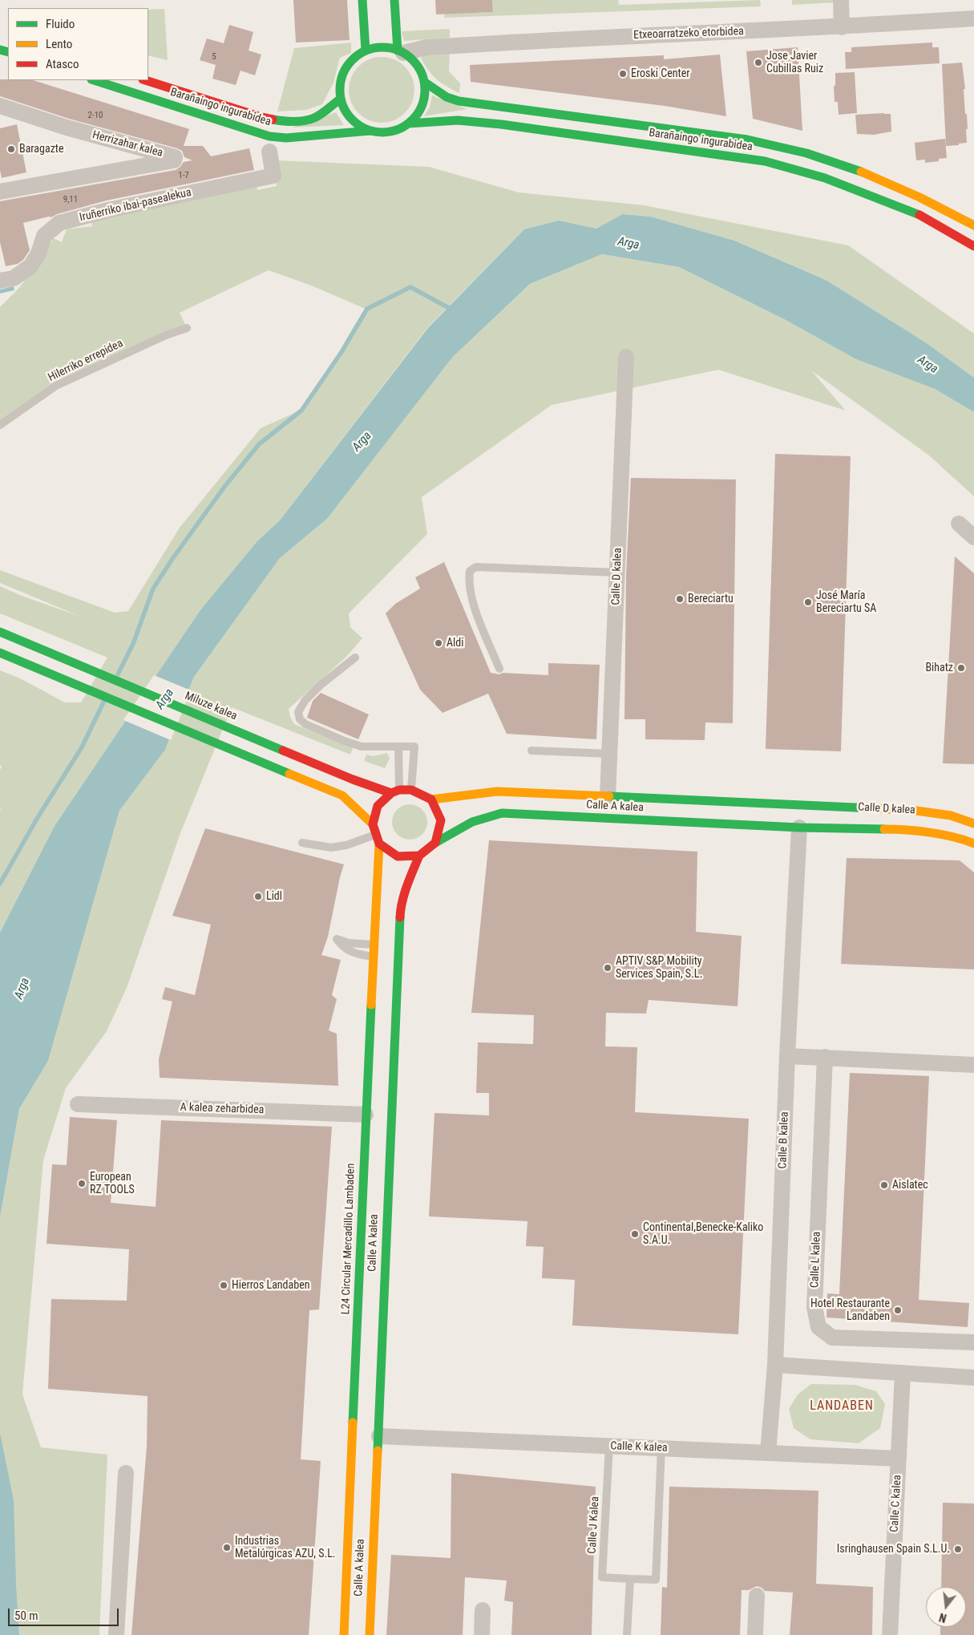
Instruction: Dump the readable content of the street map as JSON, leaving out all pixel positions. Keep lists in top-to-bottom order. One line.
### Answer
{"streets":{"main road":["Barañaingo ingurabidea","Calle D kalea","Miluze kalea","Calle A kalea","L24 Circular Mercadillo Lambaden"],"street":["Etxeoarratzeko etorbidea","Herrizahar kalea","Iruñerriko ibai-pasealekua","A kalea zeharbidea","Calle B kalea","Calle L kalea","Calle K kalea","Calle C kalea"],"lane":["Hilerriko errepidea","Calle J Kalea"]},"crossings":[["Etxeoarratzeko etorbidea","Barañaingo ingurabidea"],["Calle D kalea","Calle A kalea"],["Calle D kalea","Calle B kalea"],["Miluze kalea","Calle A kalea"],["Miluze kalea","L24 Circular Mercadillo Lambaden"],["Calle A kalea","Calle B kalea"],["Calle A kalea","L24 Circular Mercadillo Lambaden"],["Calle A kalea","Calle K kalea"],["A kalea zeharbidea","L24 Circular Mercadillo Lambaden"],["Calle B kalea","Calle K kalea"],["Calle K kalea","Calle C kalea"],["Calle K kalea","Calle J Kalea"]],"districts":["LANDABEN"],"water":["Arga"],"places":["Jose Javier Cubillas Ruiz","Eroski Center","Baragazte","Bereciartu","José María Bereciartu SA","Aldi","Bihatz","Lidl","APTIV S&P Mobility Services Spain, S.L.","European RZ TOOLS","Aislatec","Continental,Benecke-Kaliko S.A.U.","Hierros Landaben","Hotel Restaurante Landaben","Industrias Metalúrgicas AZU, S.L.","Isringhausen Spain S.L.U."],"house_numbers":["5","2-10","1-7","9,11"],"legend":["Fluido","Lento","Atasco"],"scale_bar":"50 m","north":"bottom"}
